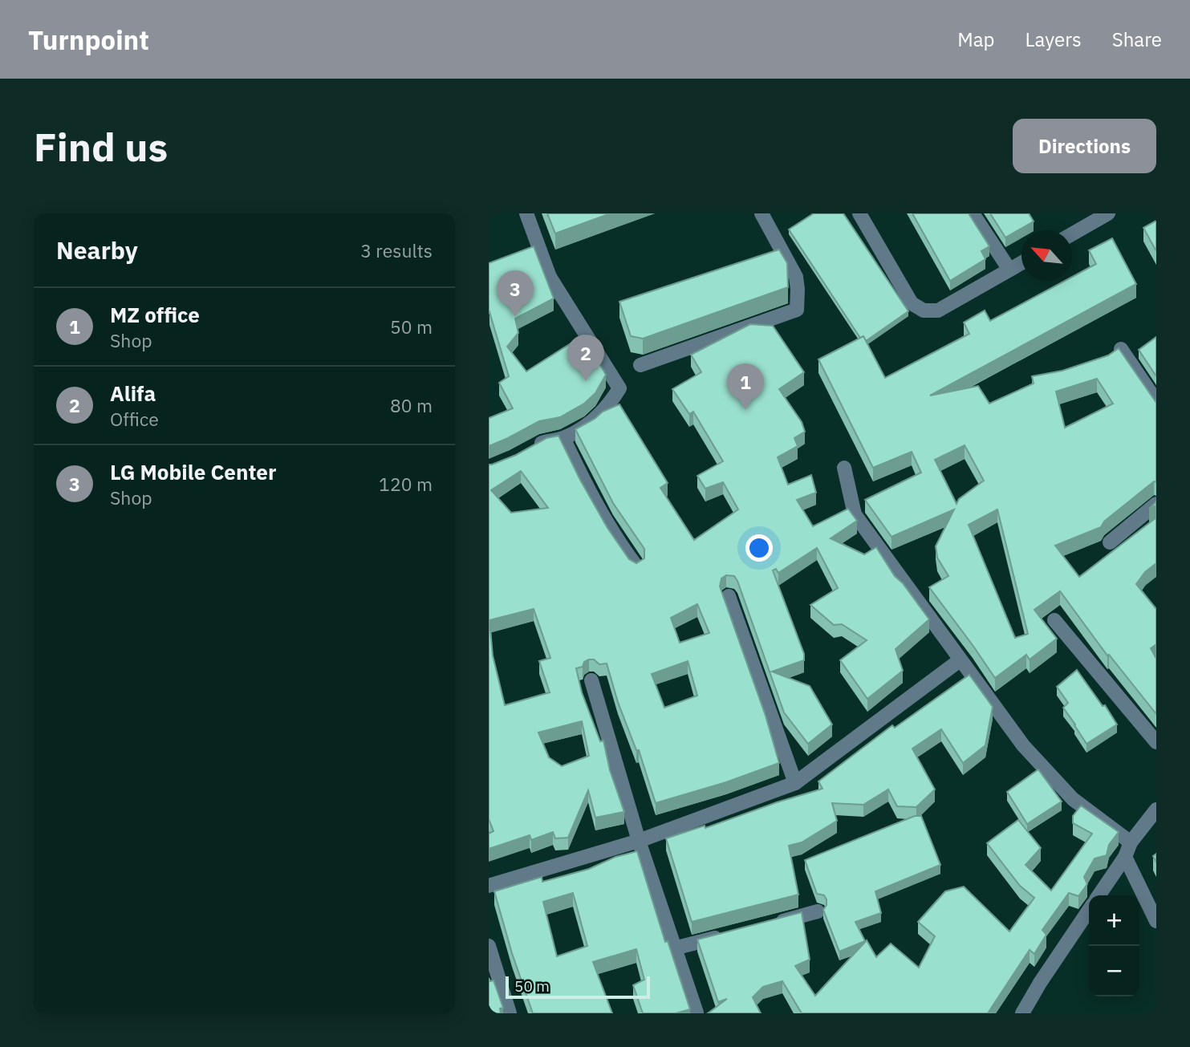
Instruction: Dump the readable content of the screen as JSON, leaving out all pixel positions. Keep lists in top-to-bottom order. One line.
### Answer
{"scale_bar":"50 m","north":"top left","page":{"header":"Turnpoint","nav":["Map","Layers","Share"],"buttons":"Directions","title":"Find us","heading":["Nearby","3 results"],"pins":["3","2","1"],"list":[{"mark":"1","name":"MZ office","note":"Shop","value":"50 m"},{"mark":"2","name":"Alifa","note":"Office","value":"80 m"},{"mark":"3","name":"LG Mobile Center","note":"Shop","value":"120 m"}],"map_buttons":["+","−"],"scale":"50 m"}}
